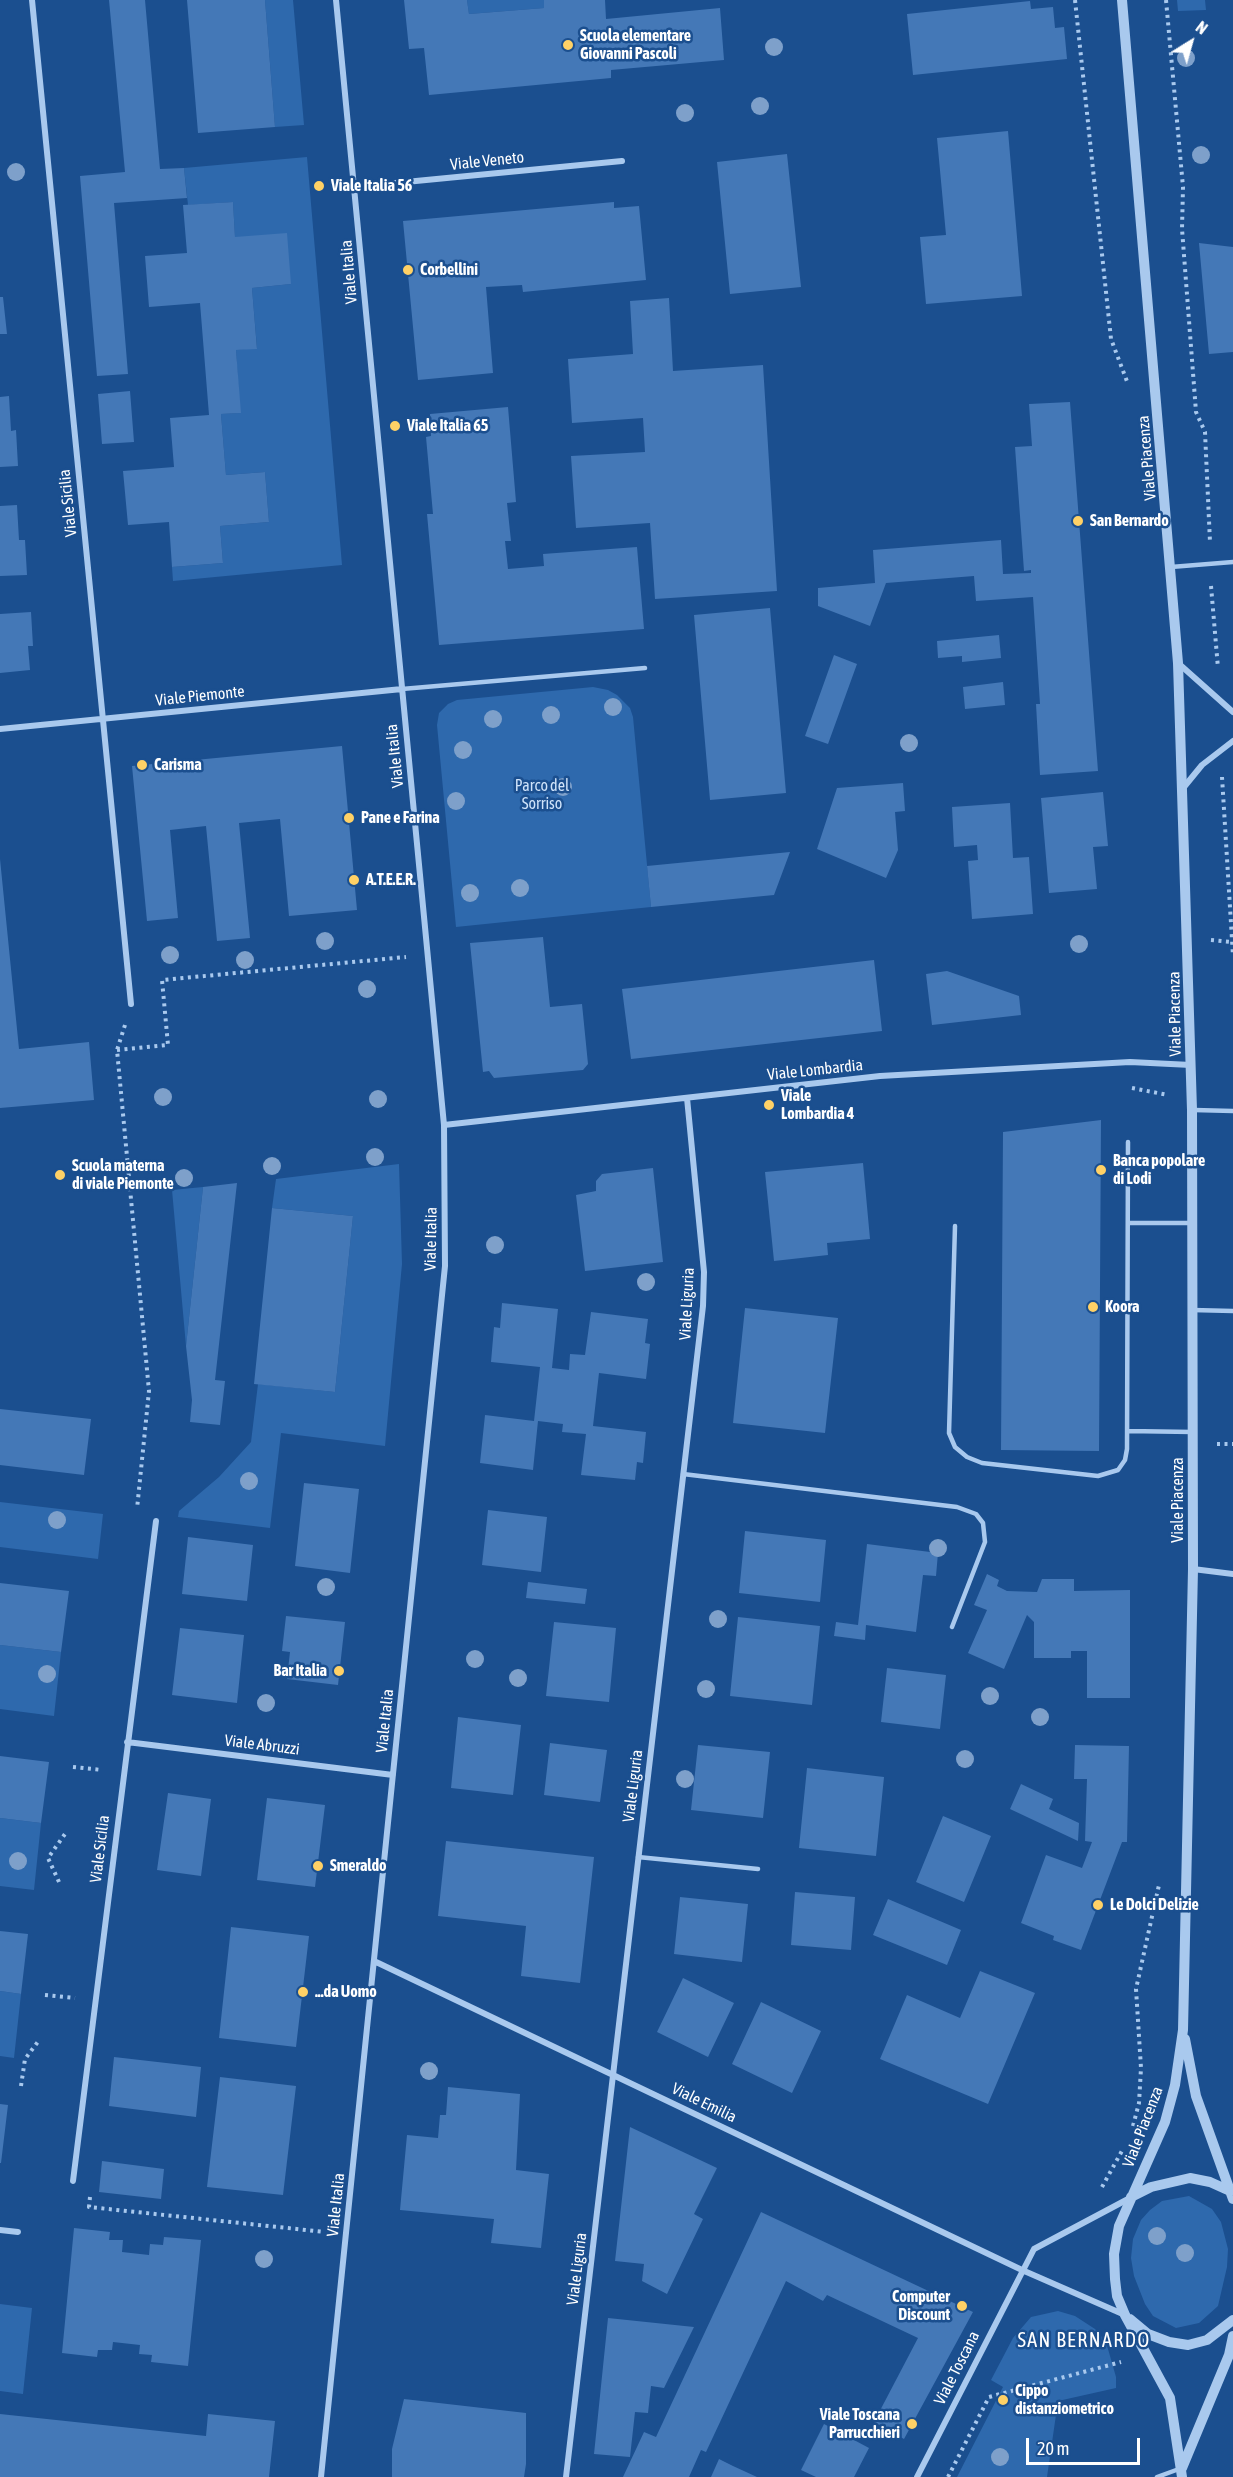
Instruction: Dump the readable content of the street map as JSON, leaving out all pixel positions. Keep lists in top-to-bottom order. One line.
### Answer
{"streets":{"street":["Viale Veneto","Viale Italia","Viale Piacenza","Viale Sicilia","Viale Piemonte","Viale Lombardia","Viale Liguria","Viale Abruzzi","Viale Emilia","Viale Toscana"]},"crossings":[["Viale Veneto","Viale Italia"],["Viale Italia","Viale Piemonte"],["Viale Italia","Viale Lombardia"],["Viale Italia","Viale Abruzzi"],["Viale Italia","Viale Emilia"],["Viale Piacenza","Viale Lombardia"],["Viale Piacenza","Viale Emilia"],["Viale Sicilia","Viale Piemonte"],["Viale Sicilia","Viale Abruzzi"],["Viale Lombardia","Viale Liguria"],["Viale Liguria","Viale Emilia"],["Viale Emilia","Viale Toscana"]],"districts":["SAN BERNARDO"],"parks":["Parco del Sorriso"],"places":["Scuola elementare Giovanni Pascoli","Viale Italia 56","Corbellini","Viale Italia 65","San Bernardo","Carisma","Pane e Farina","A.T.E.E.R.","Viale Lombardia 4","Banca popolare di Lodi","Scuola materna di viale Piemonte","Koora","Bar Italia","Smeraldo","Le Dolci Delizie","...da Uomo","Computer Discount","Cippo distanziometrico","Viale Toscana Parrucchieri"],"scale_bar":"20 m","north":"top right"}
